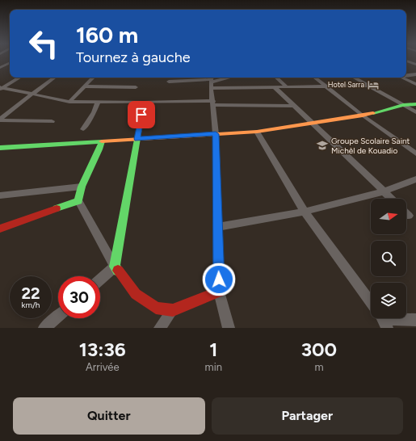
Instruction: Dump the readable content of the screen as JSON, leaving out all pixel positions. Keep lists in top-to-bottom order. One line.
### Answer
{"places":{"hotel":["Hotel Sarra"],"school or university":["Groupe Scolaire Saint Michèl de Kouadio"]},"north":"right","page":{"turn":["160 m","Tournez à gauche"],"speed":"22 km/h","limit":"30","eta":["13:36","Arrivée","1","min","300","m"],"buttons":["Quitter","Partager"]}}
